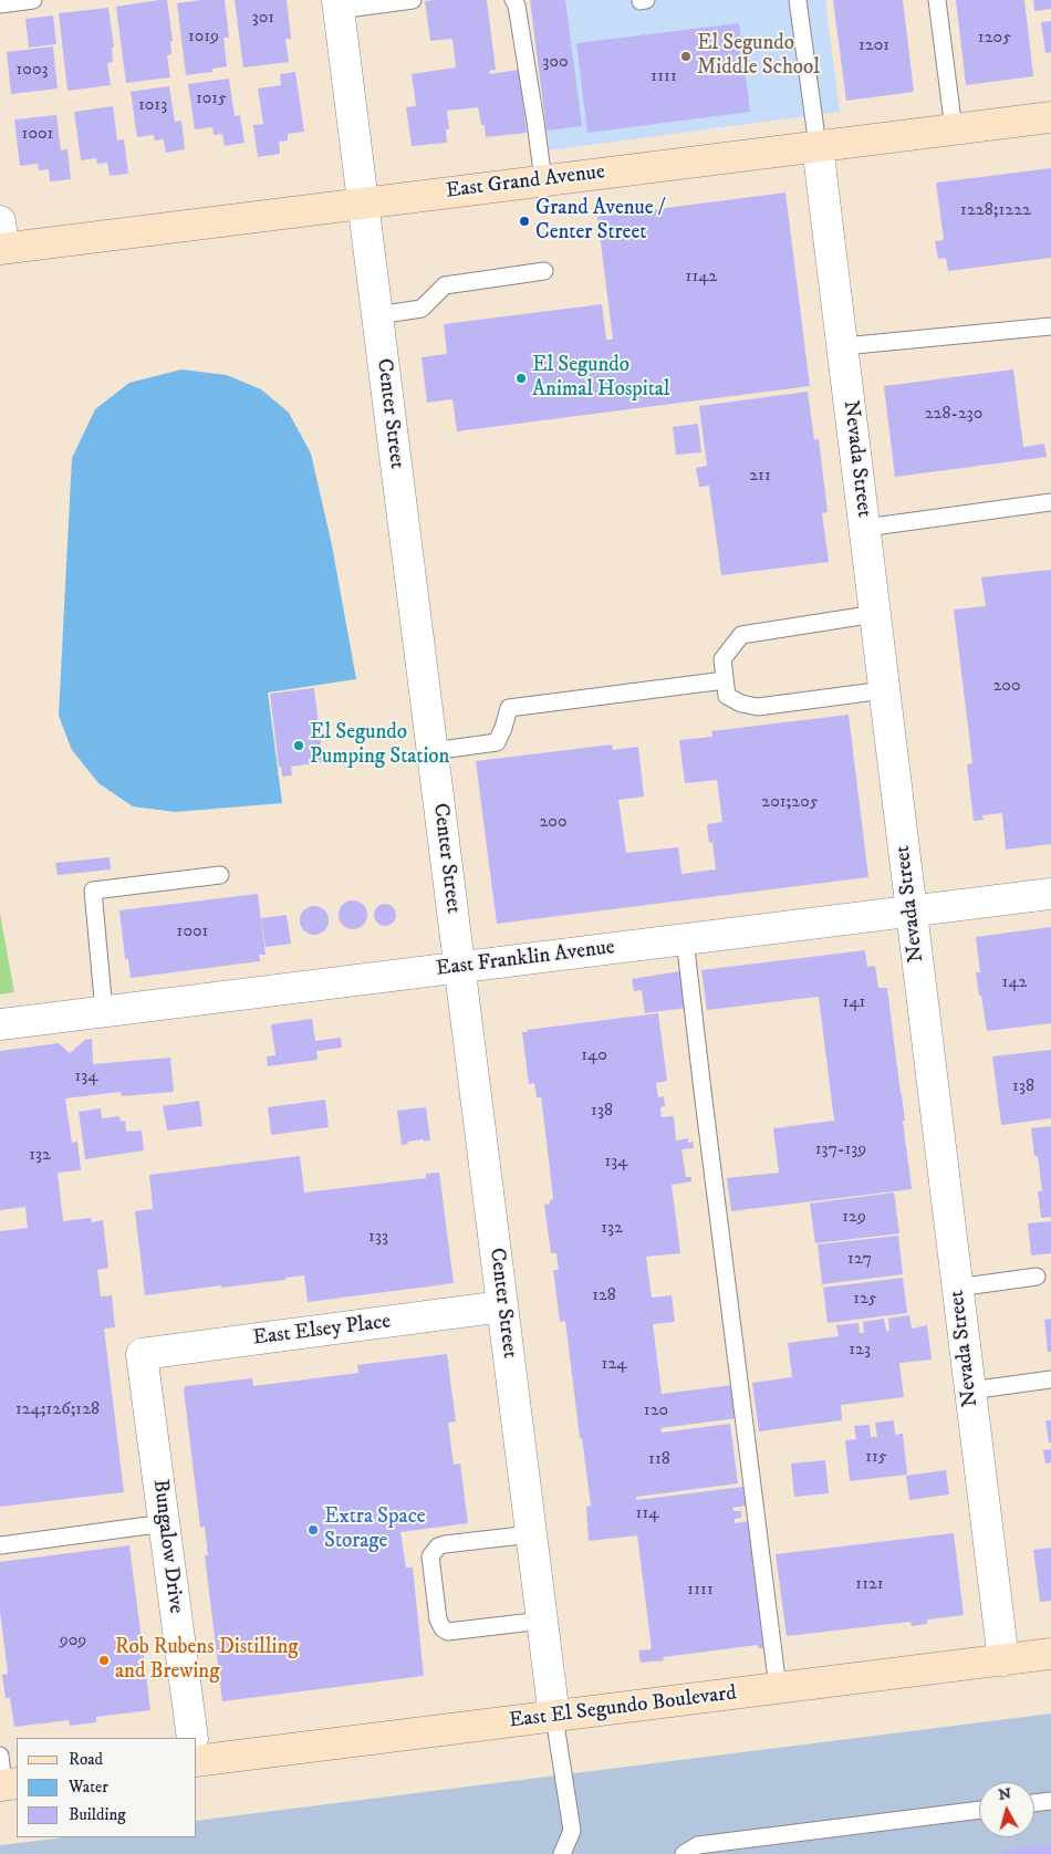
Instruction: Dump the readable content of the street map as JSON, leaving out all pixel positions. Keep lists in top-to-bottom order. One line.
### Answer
{"streets":{"main road":["East Grand Avenue","East El Segundo Boulevard"],"street":["Center Street","Nevada Street","East Franklin Avenue","East Elsey Place","Bungalow Drive"]},"crossings":[["East Grand Avenue","Center Street"],["East Grand Avenue","Nevada Street"],["Center Street","East Franklin Avenue"],["Center Street","East Elsey Place"],["Center Street","East El Segundo Boulevard"],["Nevada Street","East Franklin Avenue"],["Nevada Street","East El Segundo Boulevard"],["East Elsey Place","Bungalow Drive"]],"places":["El Segundo Middle School","Grand Avenue / Center Street","El Segundo Animal Hospital","El Segundo Pumping Station","Extra Space Storage","Rob Rubens Distilling and Brewing"],"house_numbers":["301","1019","1205","1201","300","1003","1111","1015","1013","1001","1228;1222","1142","228-230","211","200","201;205","200","1001","142","141","140","134","138","138","137-139","132","134","129","132","133","127","128","125","123","124","124;126;128","120","115","118","114","1121","1111","909"],"legend":["Road","Water","Building"],"north":"top"}
